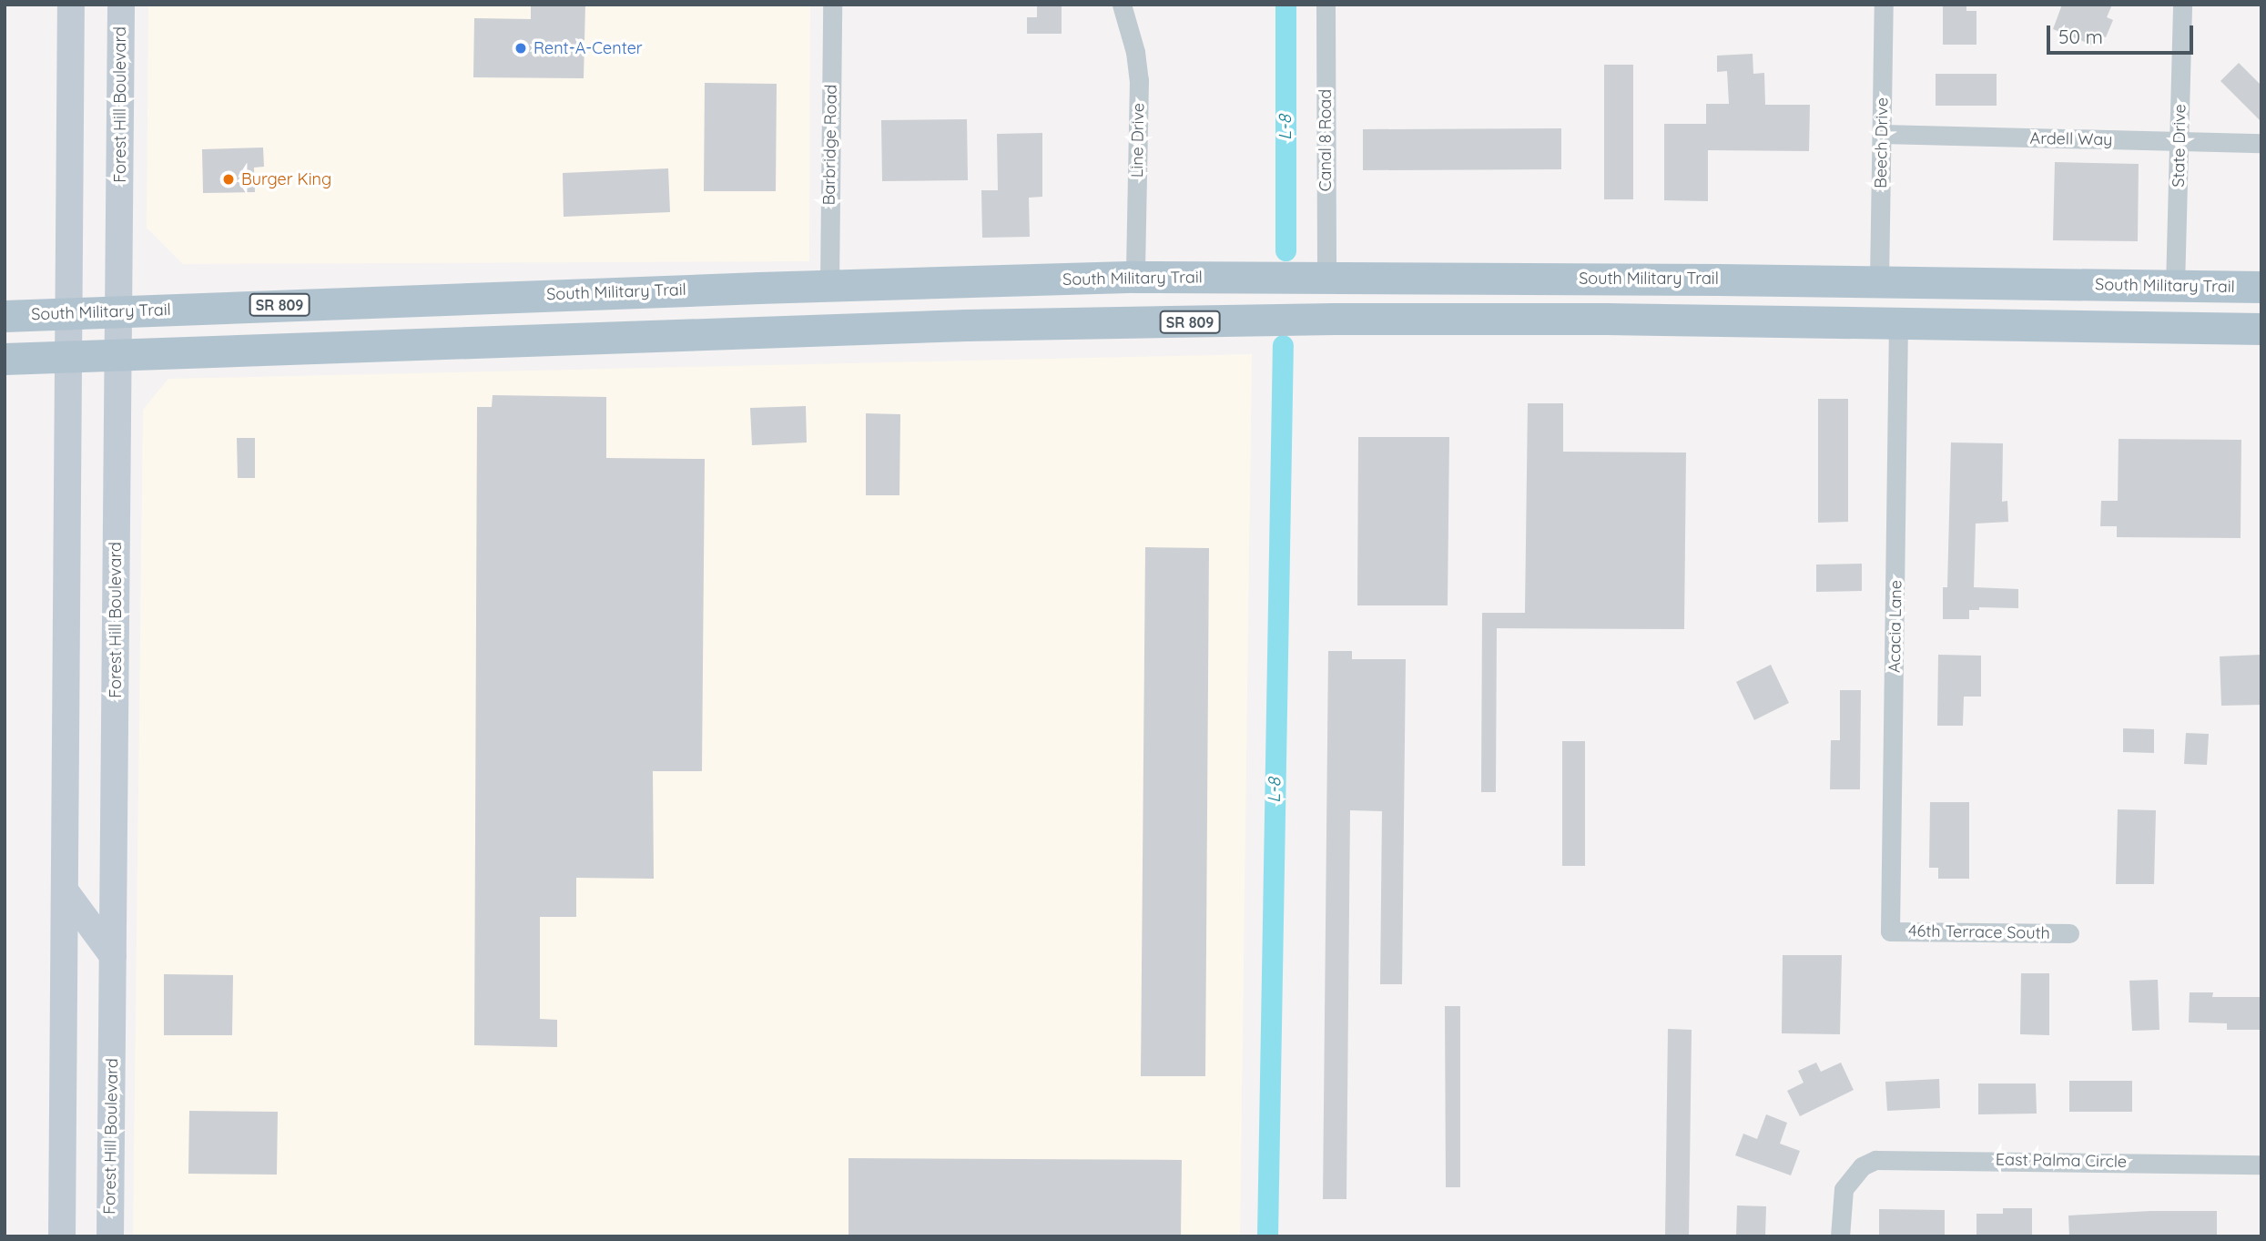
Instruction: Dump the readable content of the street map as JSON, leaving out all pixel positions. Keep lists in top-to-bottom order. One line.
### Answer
{"streets":{"main road":["Forest Hill Boulevard","South Military Trail","SR 809"],"street":["Ardell Way","Line Drive","Canal 8 Road","Beech Drive","Barbridge Road","State Drive","Acacia Lane","46th Terrace South","East Palma Circle"]},"crossings":[["Forest Hill Boulevard","South Military Trail"],["Forest Hill Boulevard","SR 809"],["Ardell Way","Beech Drive"],["Ardell Way","State Drive"],["Line Drive","South Military Trail"],["Canal 8 Road","South Military Trail"],["Beech Drive","South Military Trail"],["Barbridge Road","South Military Trail"],["State Drive","South Military Trail"],["SR 809","Acacia Lane"],["Acacia Lane","46th Terrace South"]],"water":["L-8"],"places":["Rent-A-Center","Burger King"],"scale_bar":"50 m"}
